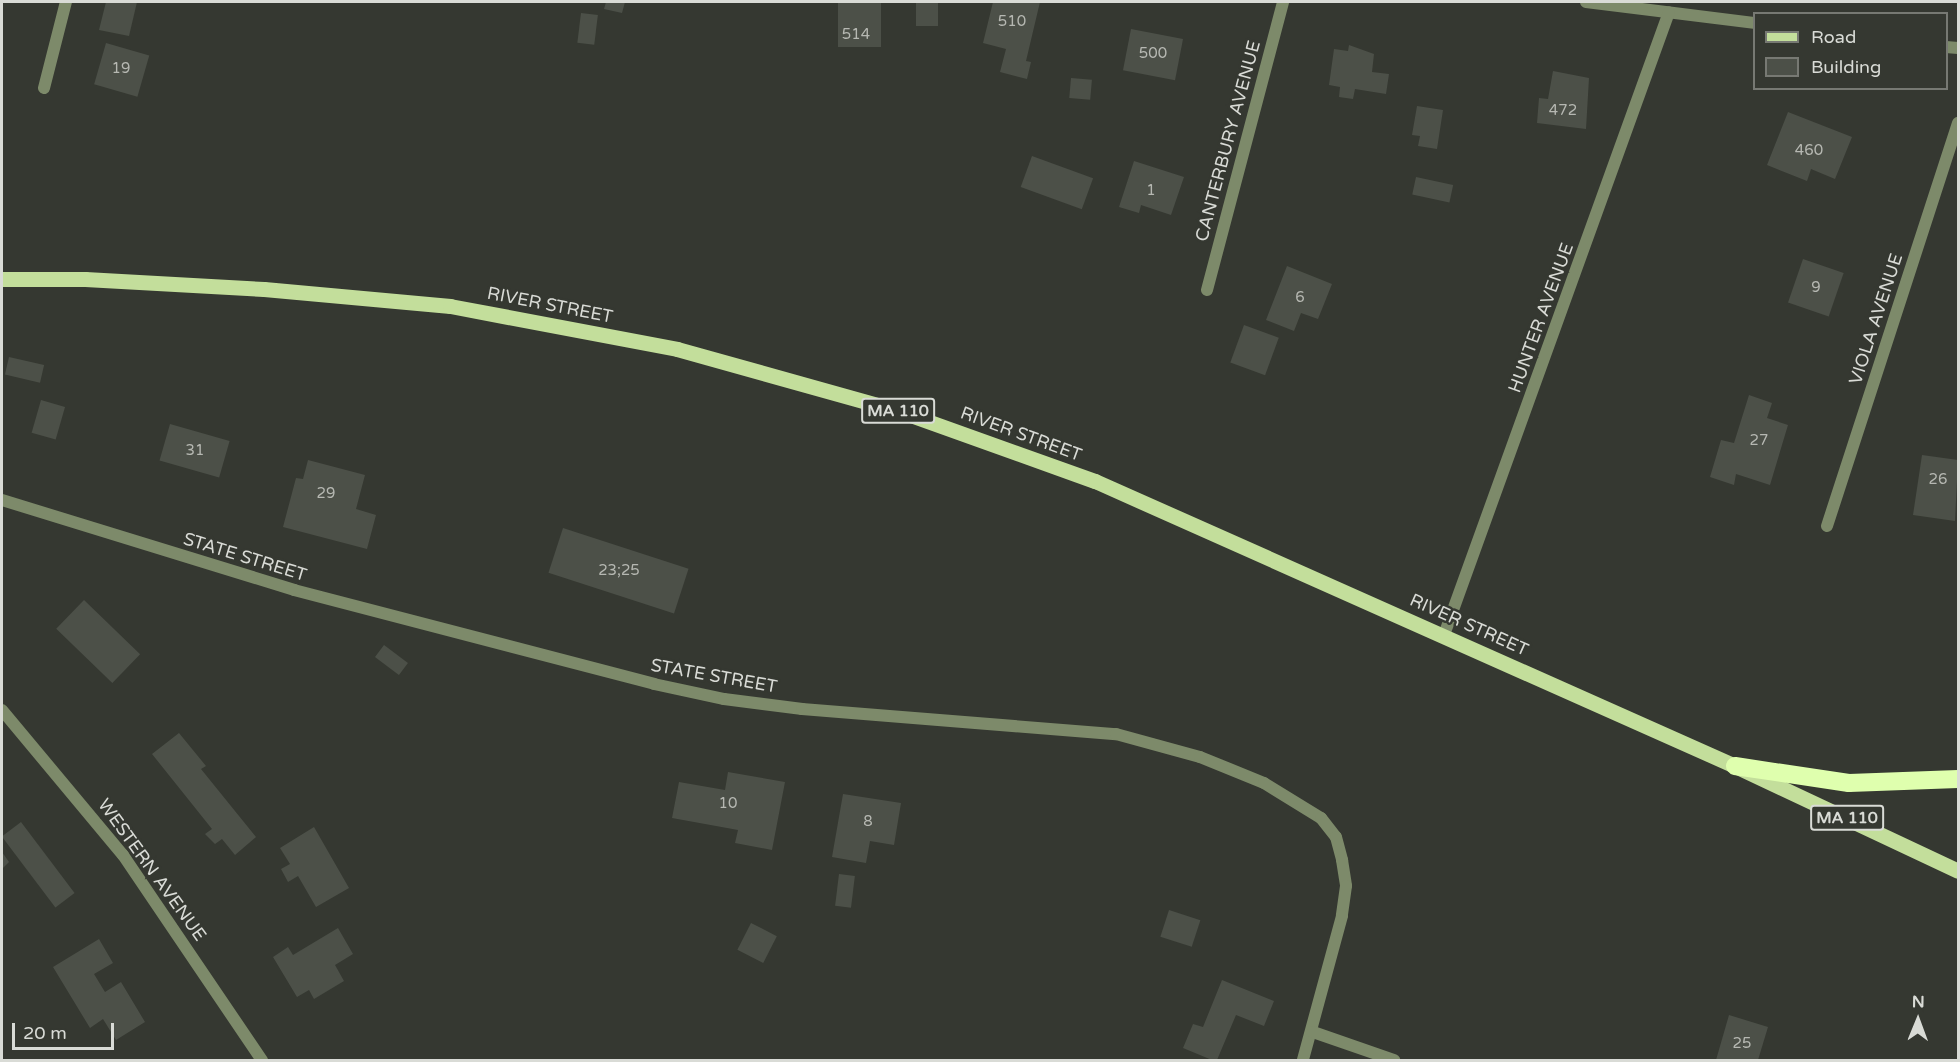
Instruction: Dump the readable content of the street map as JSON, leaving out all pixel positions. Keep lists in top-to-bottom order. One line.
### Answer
{"streets":{"main road":["RIVER STREET","MA 110"],"street":["CANTERBURY AVENUE","HUNTER AVENUE","VIOLA AVENUE","STATE STREET","WESTERN AVENUE"]},"crossings":[["RIVER STREET","HUNTER AVENUE"]],"house_numbers":["510","514","500","19","472","460","1","9","6","27","31","26","29","23;25","10","8","25"],"legend":["Road","Building"],"scale_bar":"20 m","north":"top"}
